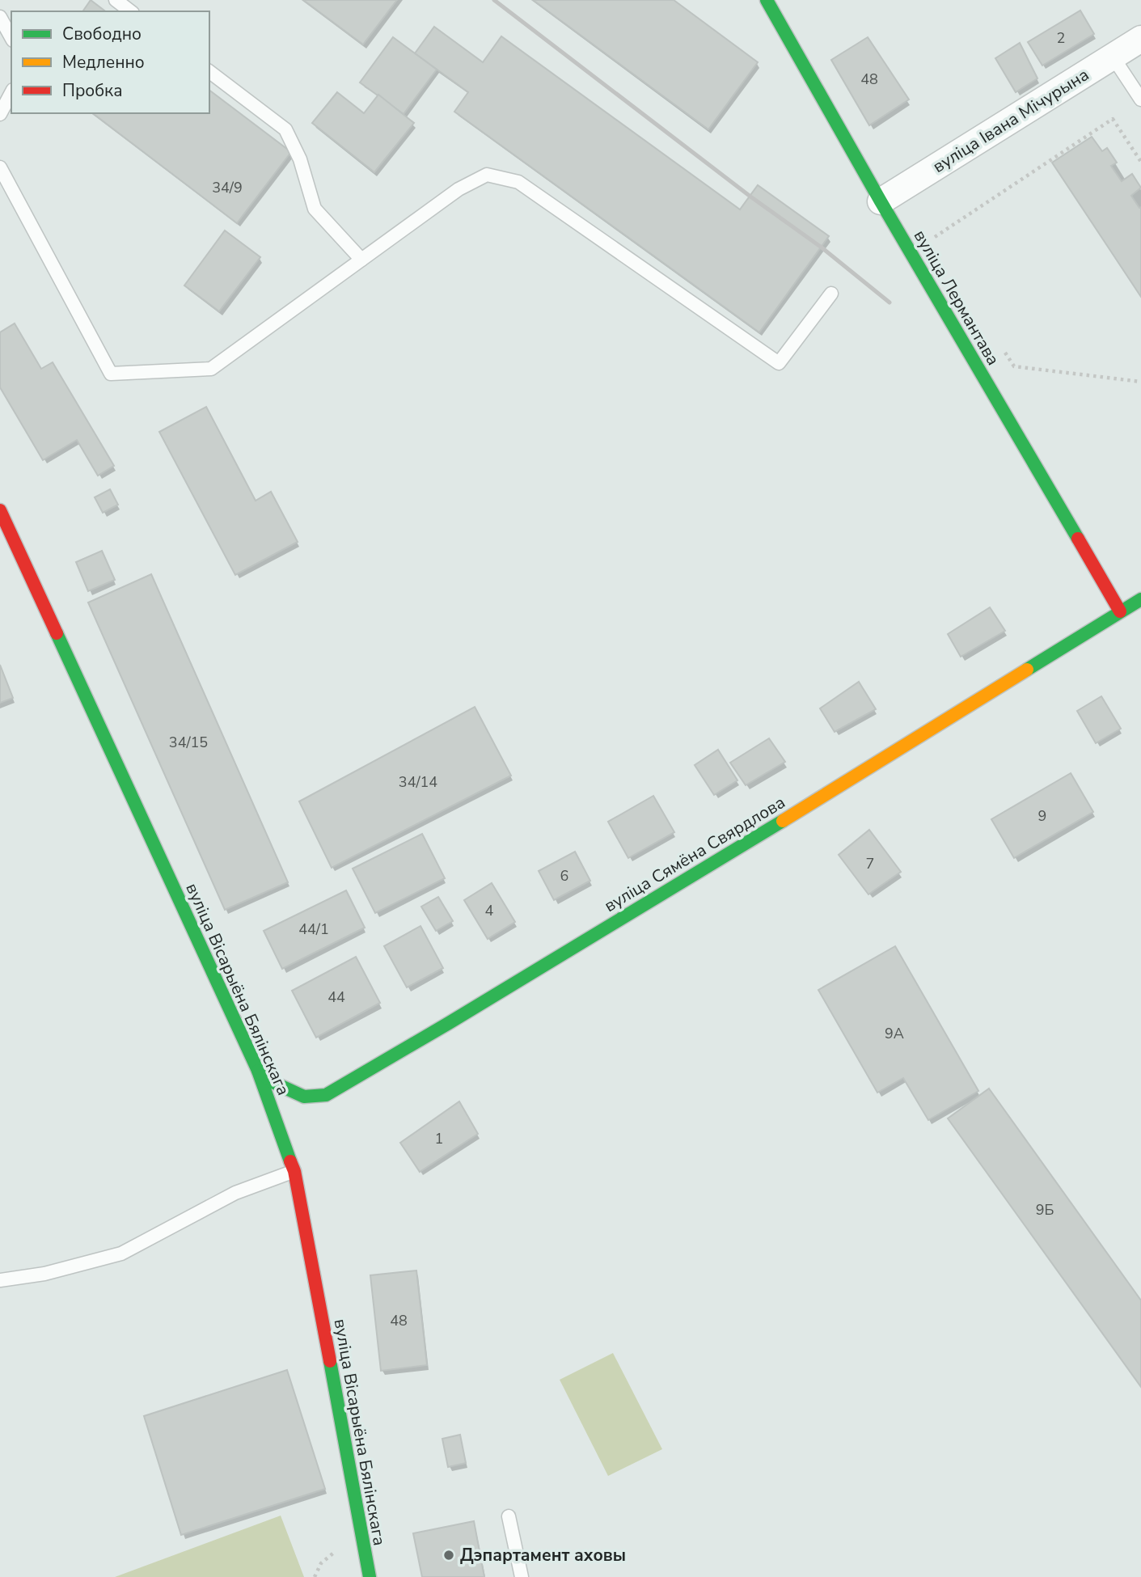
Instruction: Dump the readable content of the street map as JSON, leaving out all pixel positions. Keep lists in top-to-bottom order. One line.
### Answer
{"streets":{"street":["вуліца Івана Мічурына","вуліца Лермантава","вуліца Сямёна Свярдлова","вуліца Вісарыёна Бялінскага"]},"crossings":[["вуліца Івана Мічурына","вуліца Лермантава"],["вуліца Лермантава","вуліца Сямёна Свярдлова"],["вуліца Сямёна Свярдлова","вуліца Вісарыёна Бялінскага"]],"places":["Дэпартамент аховы"],"house_numbers":["2","48","34/9","34/15","34/14","9","7","6","4","44/1","44","9А","1","9Б","48"],"legend":["Свободно","Медленно","Пробка"]}
